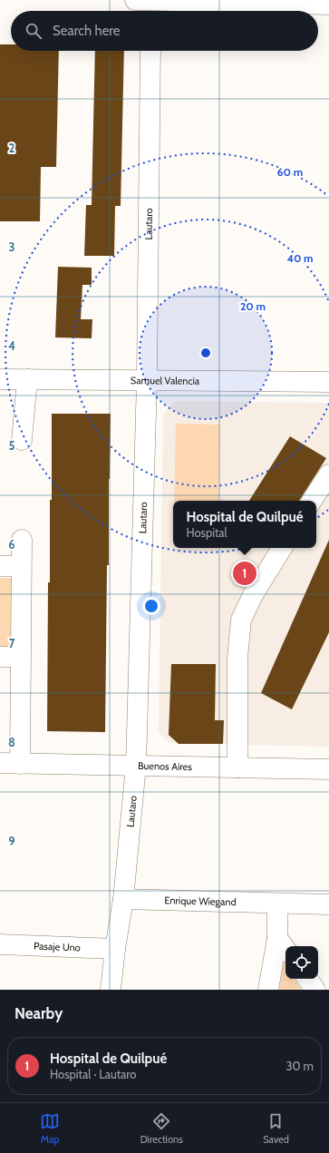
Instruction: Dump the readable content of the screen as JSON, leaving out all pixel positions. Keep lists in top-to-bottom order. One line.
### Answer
{"streets":{"street":["Lautaro","Samuel Valencia","Buenos Aires","Enrique Wiegand","Pasaje Uno"]},"crossings":[["Lautaro","Samuel Valencia"],["Lautaro","Buenos Aires"],["Lautaro","Enrique Wiegand"],["Lautaro","Pasaje Uno"]],"page":{"search":"Search here","popup":["Hospital de Quilpué","Hospital"],"pins":"1","heading":"Nearby","list":[{"mark":"1","name":"Hospital de Quilpué","note":"Hospital · Lautaro","value":"30 m"}],"nav":["Map","Directions","Saved"]},"grid":{"rows":["2","3","4","5","6","7","8","9"]},"rings":["60 m","40 m","20 m"]}
